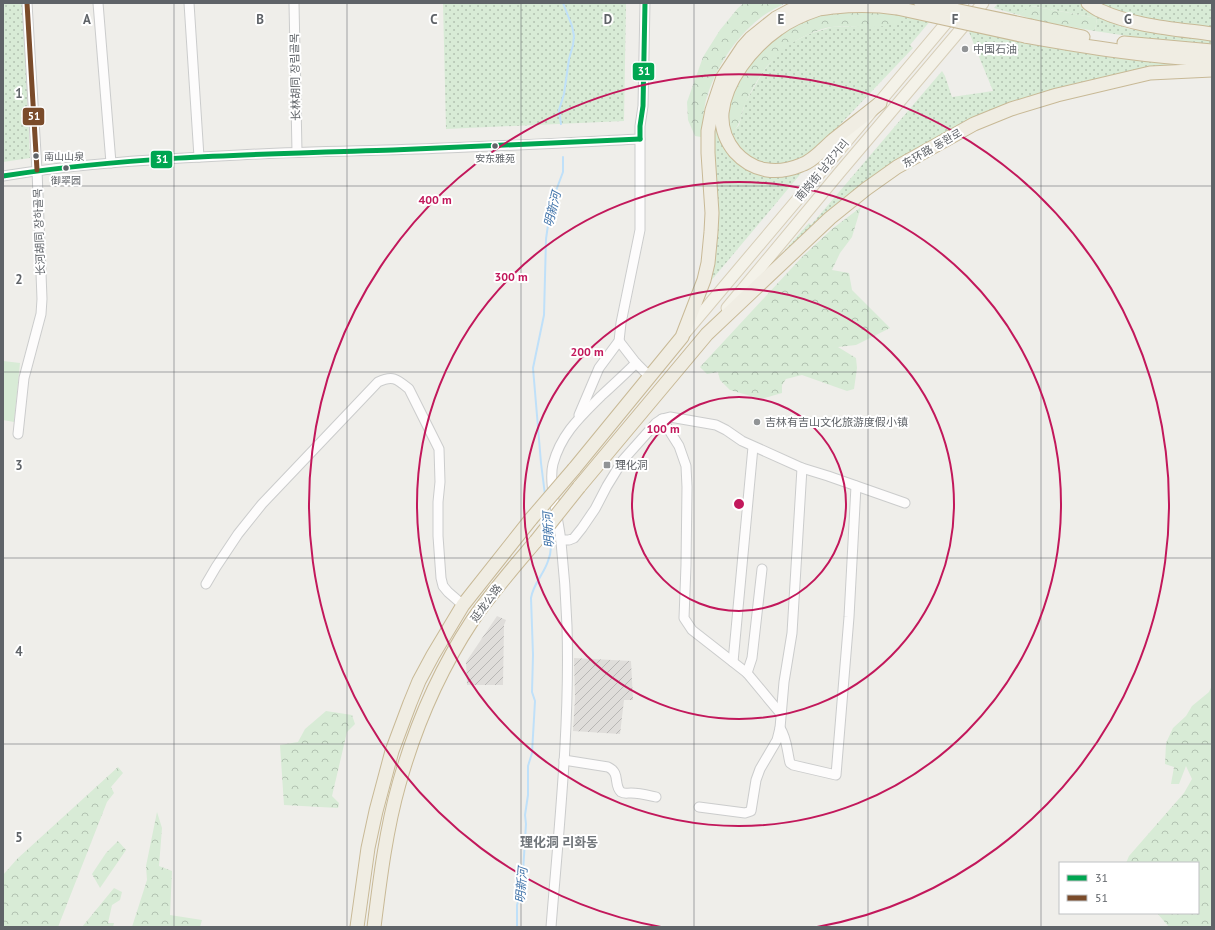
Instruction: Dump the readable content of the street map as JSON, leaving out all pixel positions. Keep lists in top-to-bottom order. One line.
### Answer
{"streets":{"highway":["东环路 동환로","延龙公路"],"main road":["南岗街 남강거리"],"street":["长林胡同 장림골목","长河胡同 장하골목"]},"crossings":[["东环路 동환로","南岗街 남강거리"],["东环路 동환로","延龙公路"],["南岗街 남강거리","延龙公路"]],"districts":["理化洞 리화동"],"water":["明新河"],"places":{"other":["中国石油","安东雅苑","南山山泉","御翠园","吉林有吉山文化旅游度假小镇"],"transit":["理化洞"]},"lines":["transit line 31","transit line 51"],"legend":["31","51"],"grid":{"columns":["A","B","C","D","E","F","G"],"rows":["1","2","3","4","5"]},"rings":["400 m","300 m","200 m","100 m"]}
